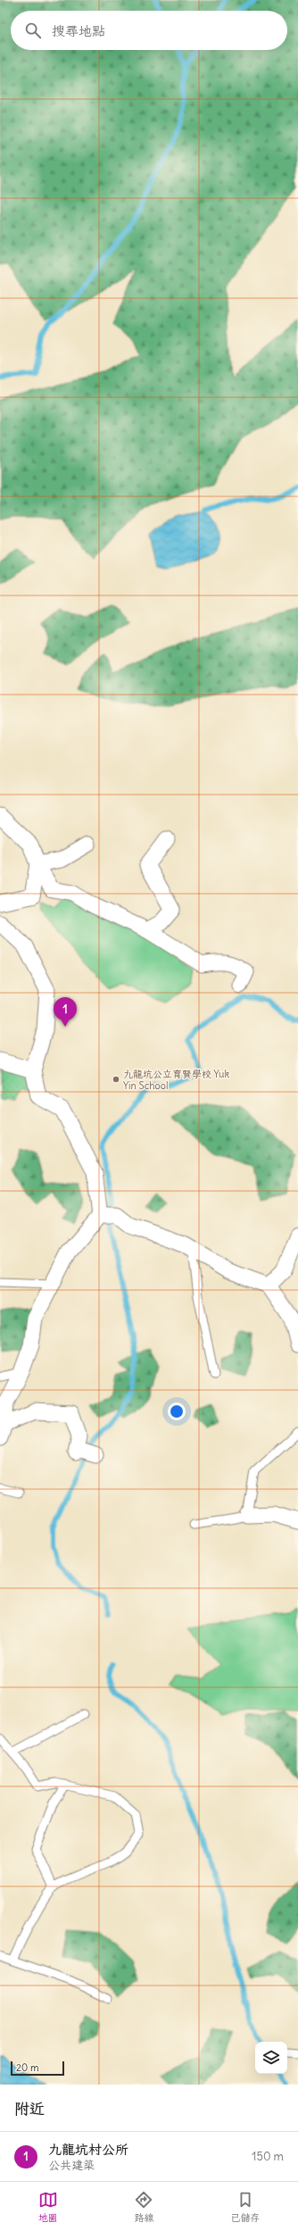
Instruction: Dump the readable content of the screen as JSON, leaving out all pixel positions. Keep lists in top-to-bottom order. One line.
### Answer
{"places":["九龍坑公立育賢學校 Yuk Yin School"],"scale_bar":"20 m","page":{"search":"搜尋地點","pins":"1","scale":"20 m","heading":"附近","list":[{"mark":"1","name":"九龍坑村公所","note":"公共建築","value":"150 m"}],"nav":["地圖","路線","已儲存"]}}
